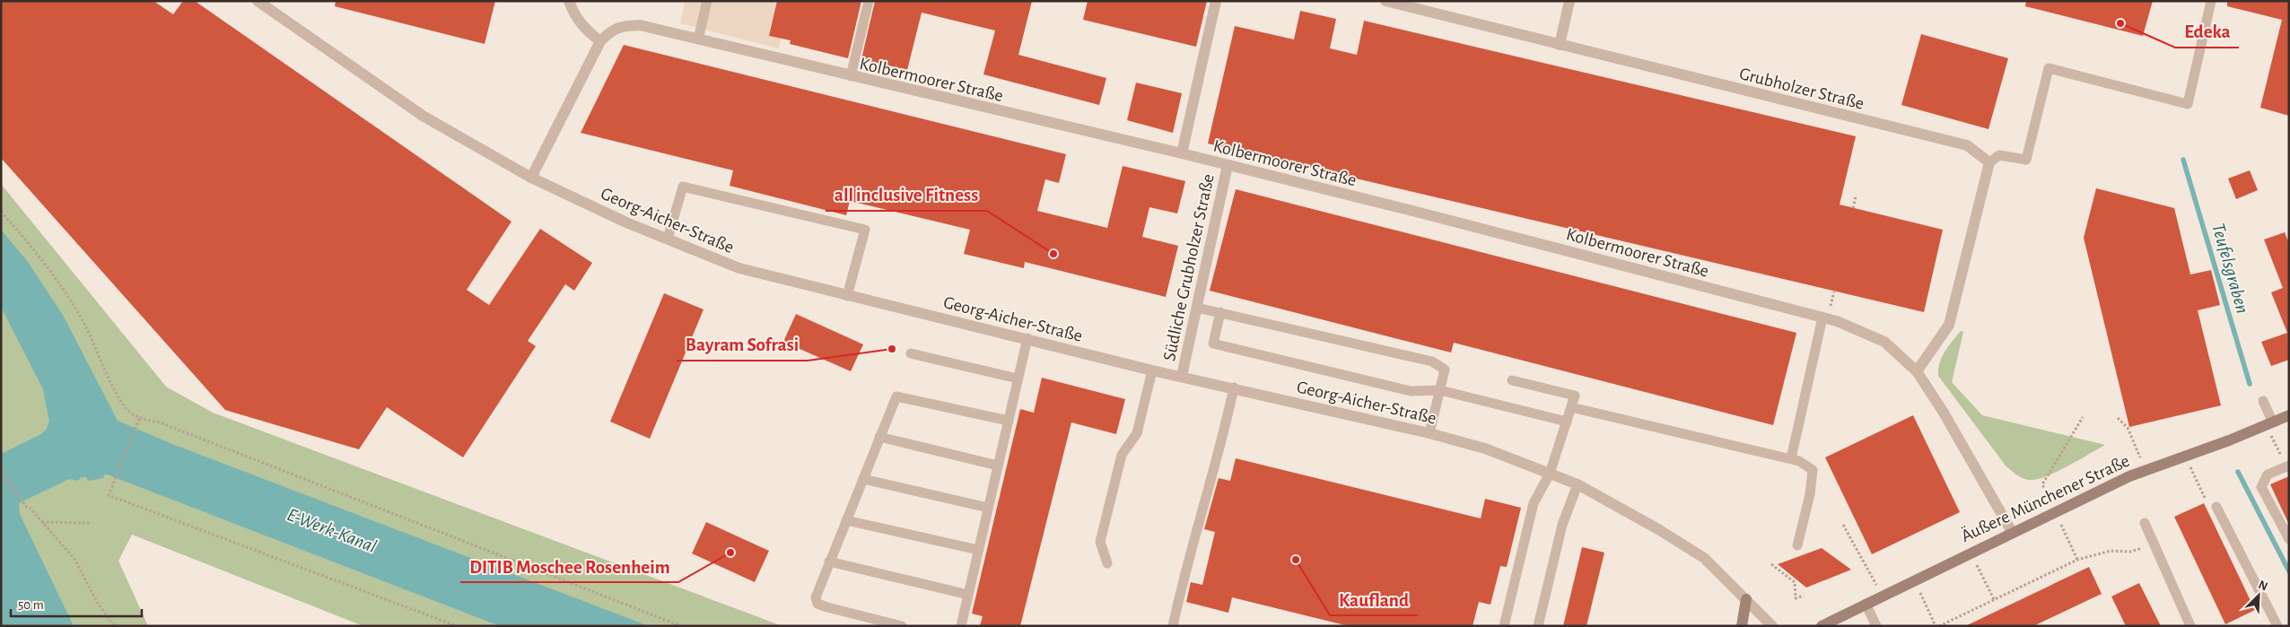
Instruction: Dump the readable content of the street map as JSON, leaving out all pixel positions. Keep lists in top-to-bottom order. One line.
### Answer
{"streets":{"main road":["Äußere Münchener Straße"],"street":["Kolbermoorer Straße","Grubholzer Straße","Georg-Aicher-Straße","Südliche Grubholzer Straße"]},"crossings":[["Kolbermoorer Straße","Georg-Aicher-Straße"],["Kolbermoorer Straße","Südliche Grubholzer Straße"],["Kolbermoorer Straße","Äußere Münchener Straße"],["Georg-Aicher-Straße","Südliche Grubholzer Straße"]],"water":["Teufelsgraben","E-Werk-Kanal"],"places":["Edeka","all inclusive Fitness","Bayram Sofrasi","DITIB Moschee Rosenheim","Kaufland"],"scale_bar":"50 m","north":"top right"}
